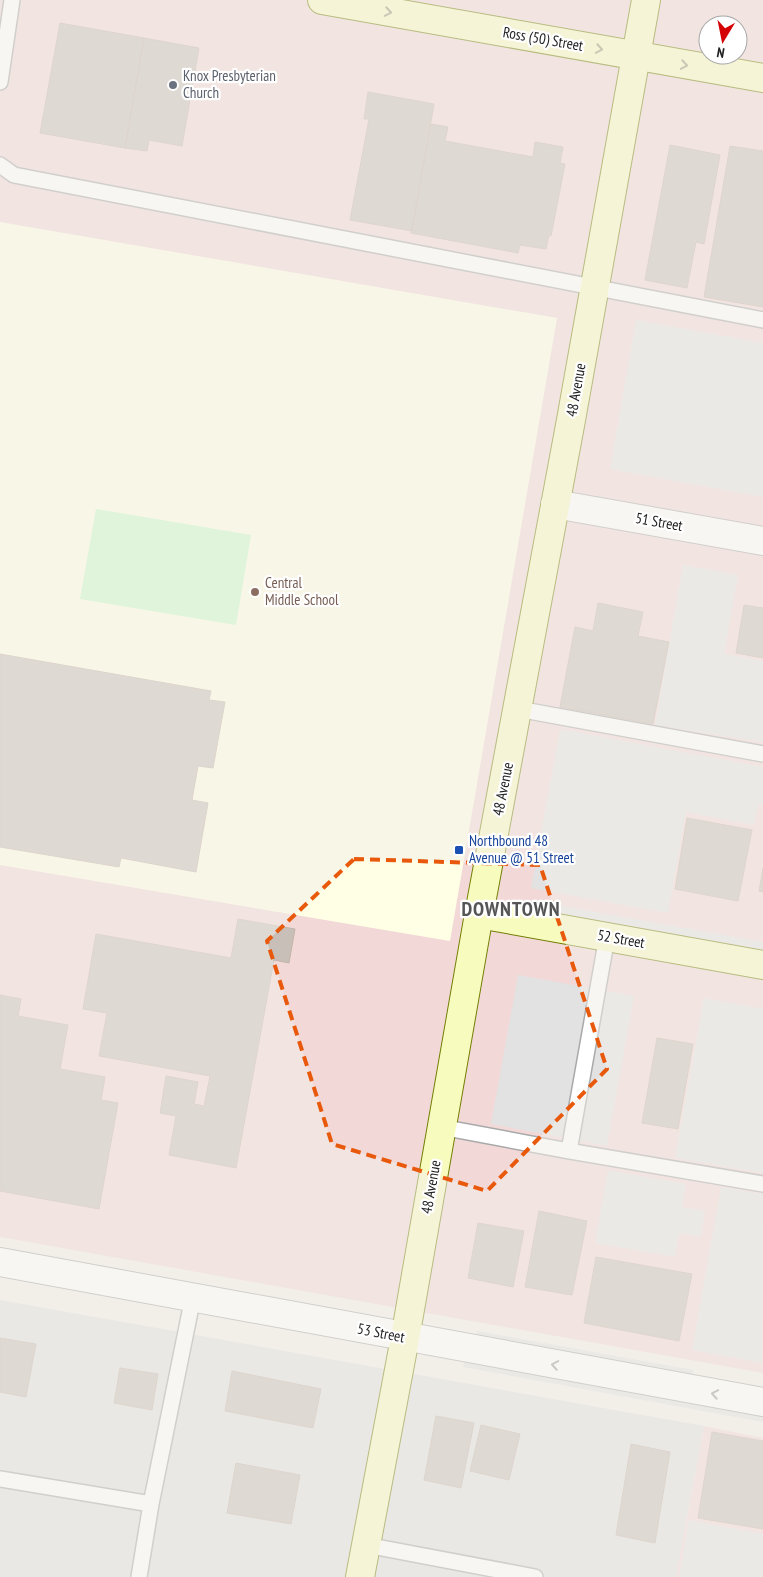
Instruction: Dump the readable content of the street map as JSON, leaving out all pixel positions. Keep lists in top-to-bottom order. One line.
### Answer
{"streets":{"street":["Ross (50) Street","48 Avenue","51 Street","52 Street","53 Street"]},"crossings":[["Ross (50) Street","48 Avenue"],["48 Avenue","51 Street"],["48 Avenue","52 Street"],["48 Avenue","53 Street"]],"one_way":["Ross (50) Street","53 Street"],"districts":["DOWNTOWN"],"places":{"other":["Knox Presbyterian Church","Central Middle School"],"transit":["Northbound 48 Avenue @ 51 Street"]},"north":"bottom"}
